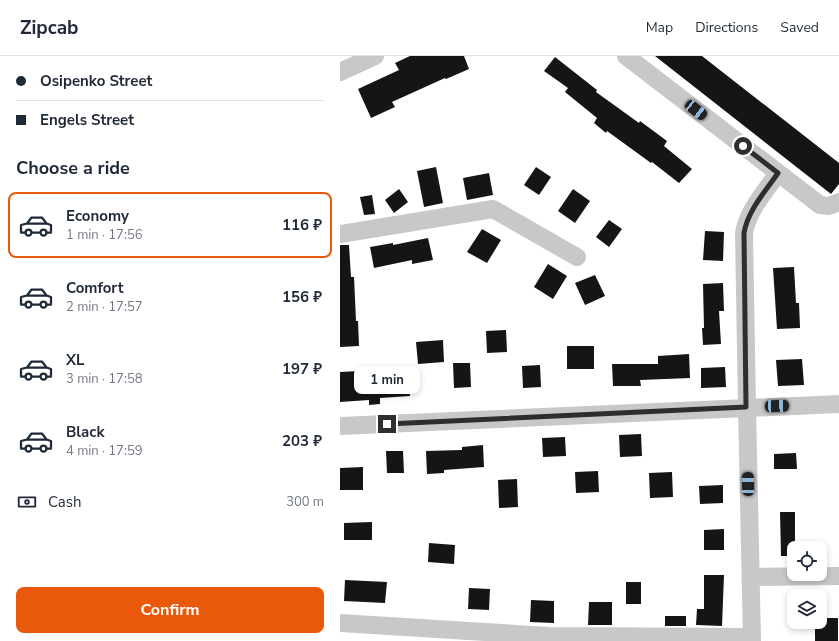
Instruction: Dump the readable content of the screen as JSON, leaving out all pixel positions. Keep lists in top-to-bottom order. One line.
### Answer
{"page":{"header":"Zipcab","nav":["Map","Directions","Saved"],"banner":["Osipenko Street","Engels Street"],"heading":"Choose a ride","list":[{"name":"Economy","note":"1 min · 17:56","value":"116 ₽"},{"name":"Comfort","note":"2 min · 17:57","value":"156 ₽"},{"name":"XL","note":"3 min · 17:58","value":"197 ₽"},{"name":"Black","note":"4 min · 17:59","value":"203 ₽"}],"bubble":"1 min","pay":["Cash","300 m"],"buttons":"Confirm"}}
